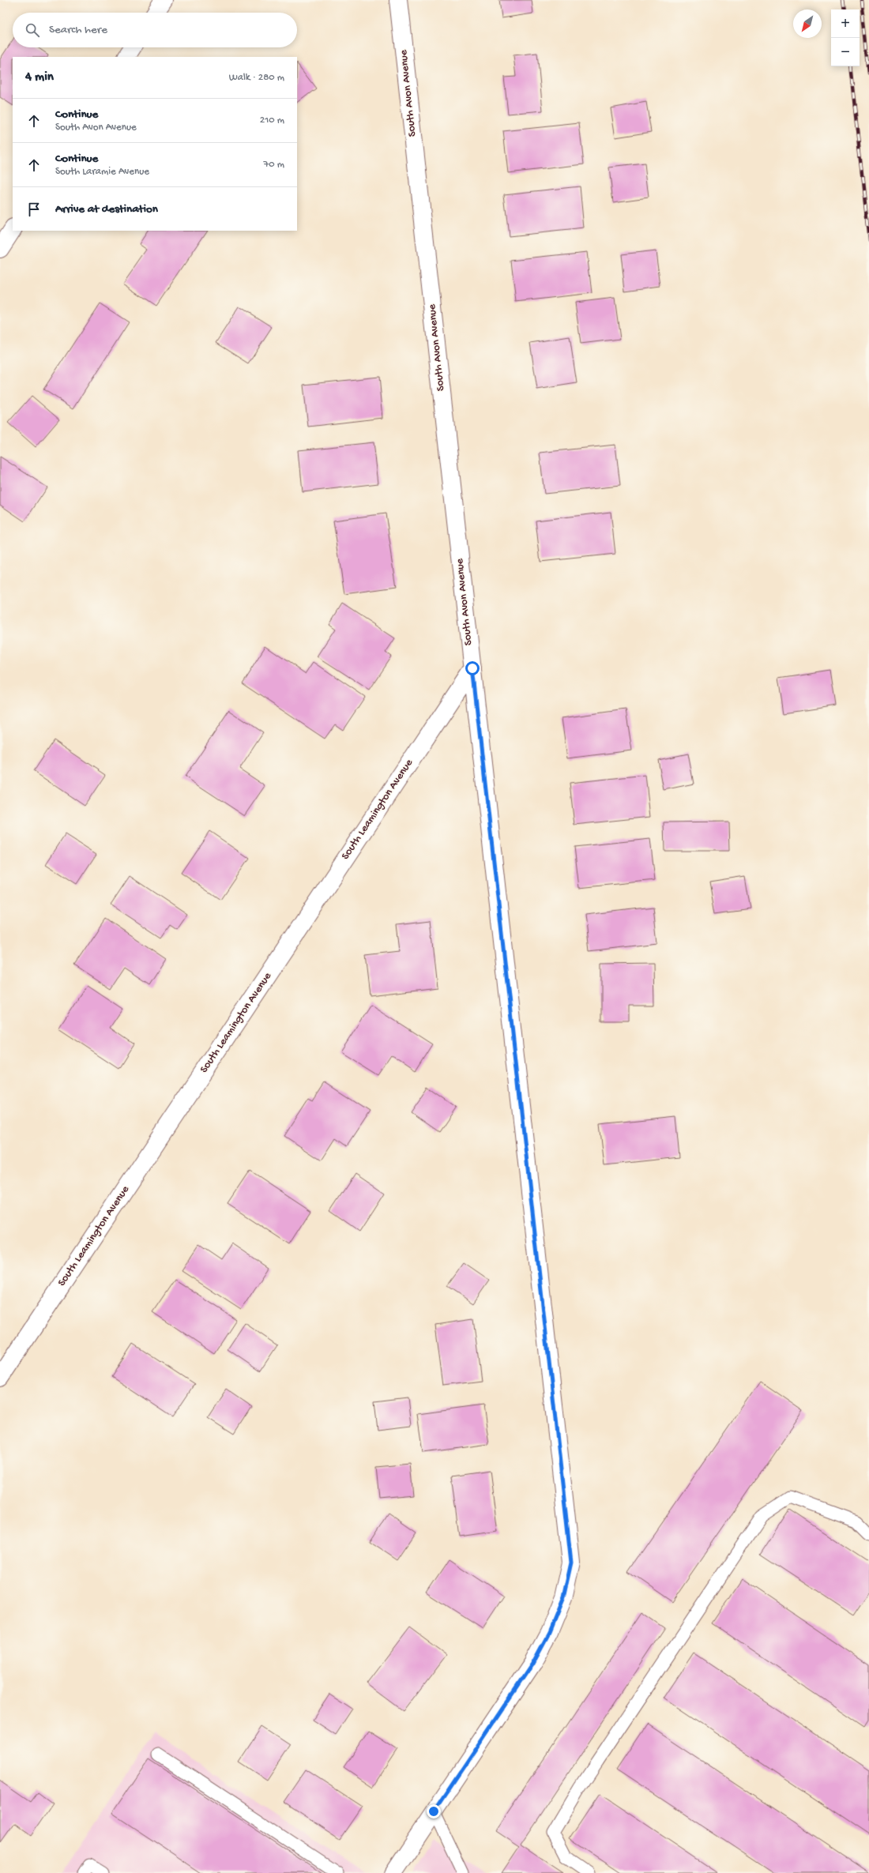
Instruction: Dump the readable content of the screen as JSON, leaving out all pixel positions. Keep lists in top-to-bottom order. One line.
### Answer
{"streets":{"street":["South Avon Avenue","South Leamington Avenue"]},"crossings":[["South Avon Avenue","South Leamington Avenue"]],"north":"bottom left","page":{"map_buttons":["+","−"],"search":"Search here","heading":["4 min","Walk · 280 m"],"list":[["Continue","South Avon Avenue","210 m"],["Continue","South Laramie Avenue","70 m"],"Arrive at destination"]}}
